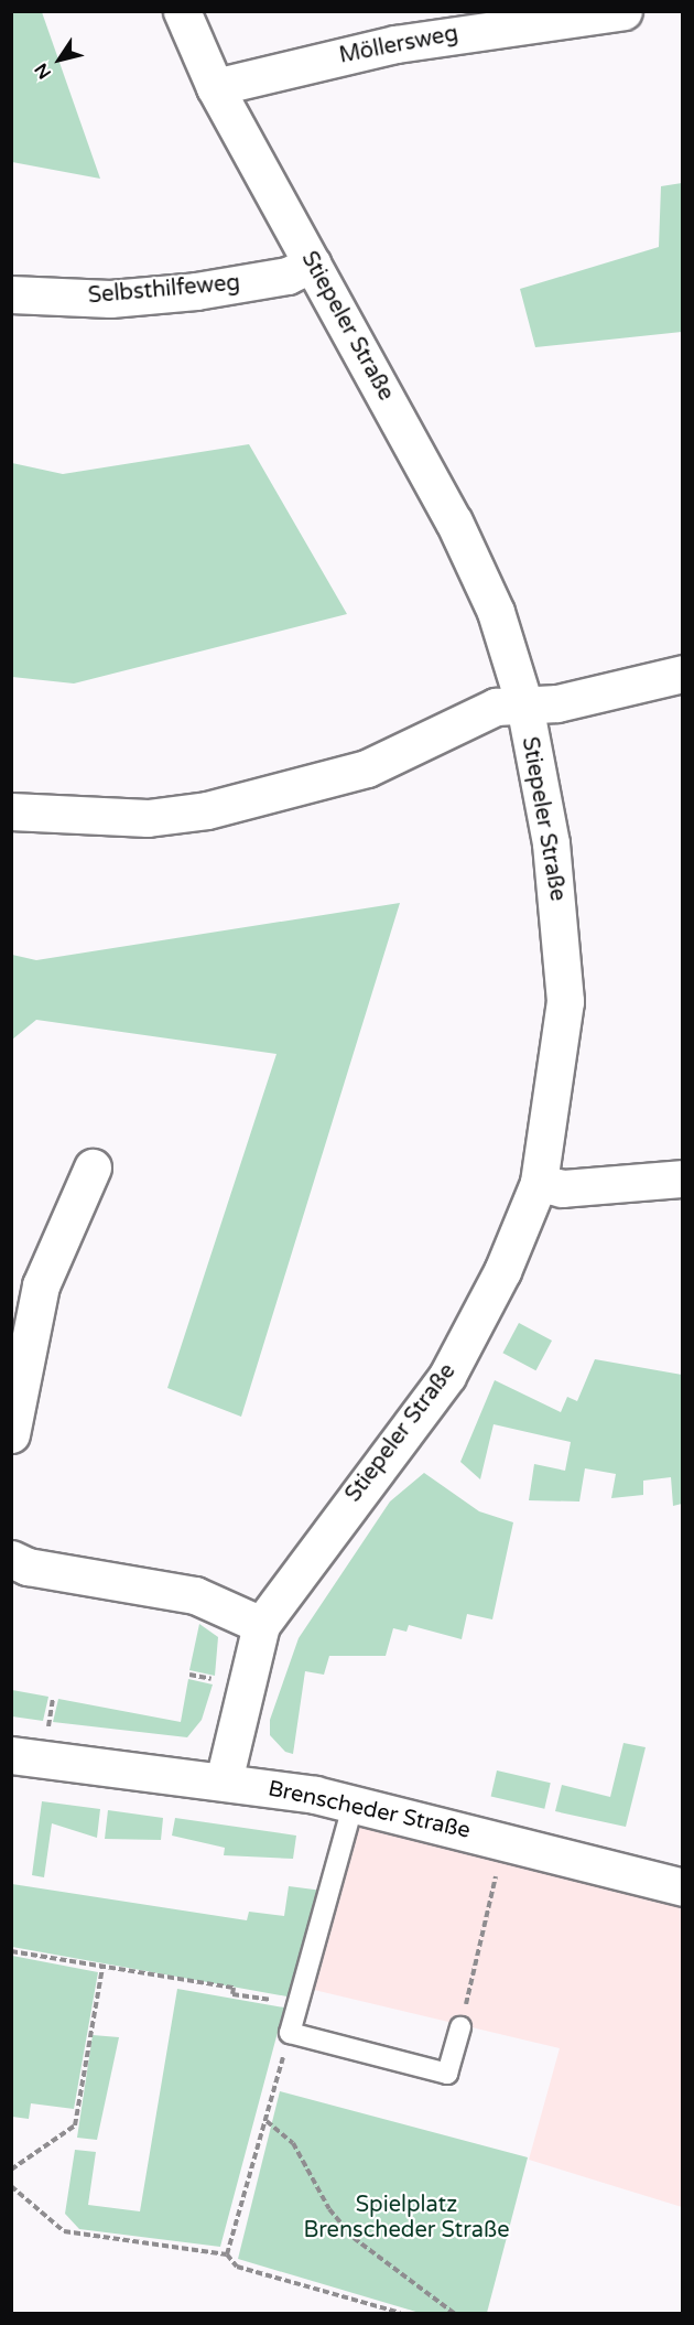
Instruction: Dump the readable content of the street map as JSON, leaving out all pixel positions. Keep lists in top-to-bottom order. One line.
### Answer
{"streets":{"street":["Möllersweg","Selbsthilfeweg","Stiepeler Straße","Brenscheder Straße"]},"crossings":[["Möllersweg","Stiepeler Straße"],["Selbsthilfeweg","Stiepeler Straße"],["Stiepeler Straße","Brenscheder Straße"]],"parks":["Spielplatz Brenscheder Straße"],"north":"bottom left"}
